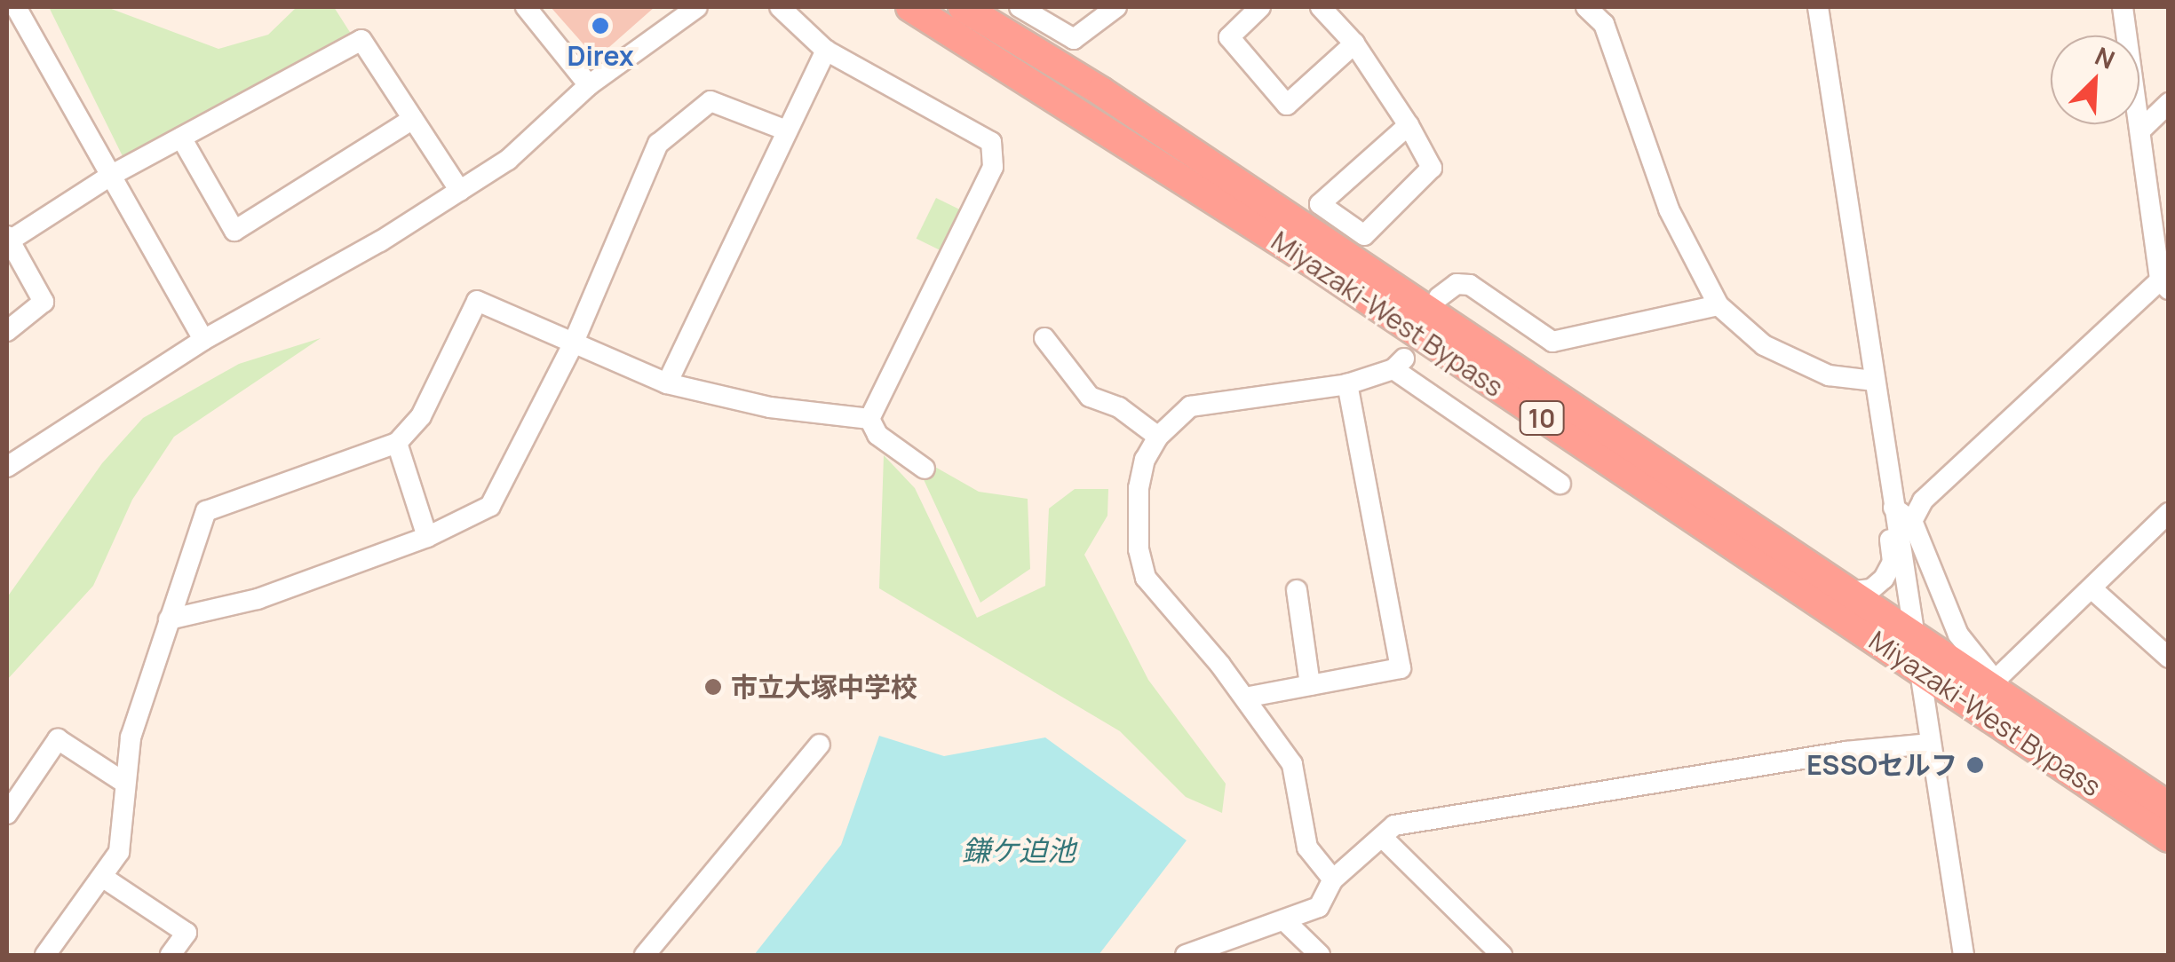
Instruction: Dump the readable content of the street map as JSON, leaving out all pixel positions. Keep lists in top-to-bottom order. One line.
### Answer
{"streets":{"highway":["Miyazaki-West Bypass","10"]},"water":["鎌ケ迫池"],"places":["Direx","市立大塚中学校","ESSOセルフ"],"north":"top right"}
